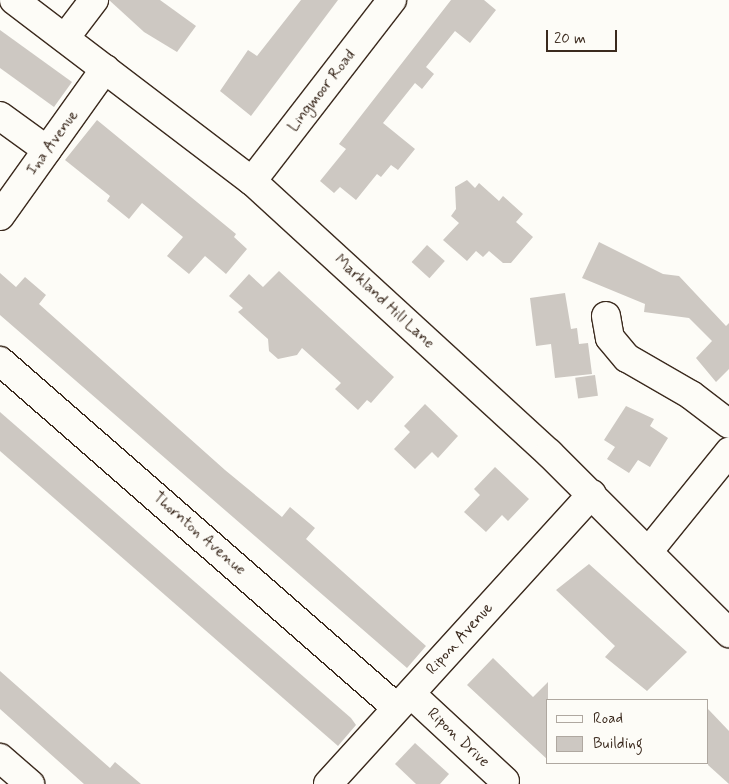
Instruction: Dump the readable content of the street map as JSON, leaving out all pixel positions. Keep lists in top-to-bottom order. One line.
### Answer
{"streets":{"street":["Lingmoor Road","Ina Avenue","Markland Hill Lane","Thornton Avenue","Ripon Avenue","Ripon Drive"]},"crossings":[["Lingmoor Road","Markland Hill Lane"],["Ina Avenue","Markland Hill Lane"],["Markland Hill Lane","Ripon Avenue"],["Thornton Avenue","Ripon Avenue"],["Thornton Avenue","Ripon Drive"],["Ripon Avenue","Ripon Drive"]],"legend":["Road","Building"],"scale_bar":"20 m"}
